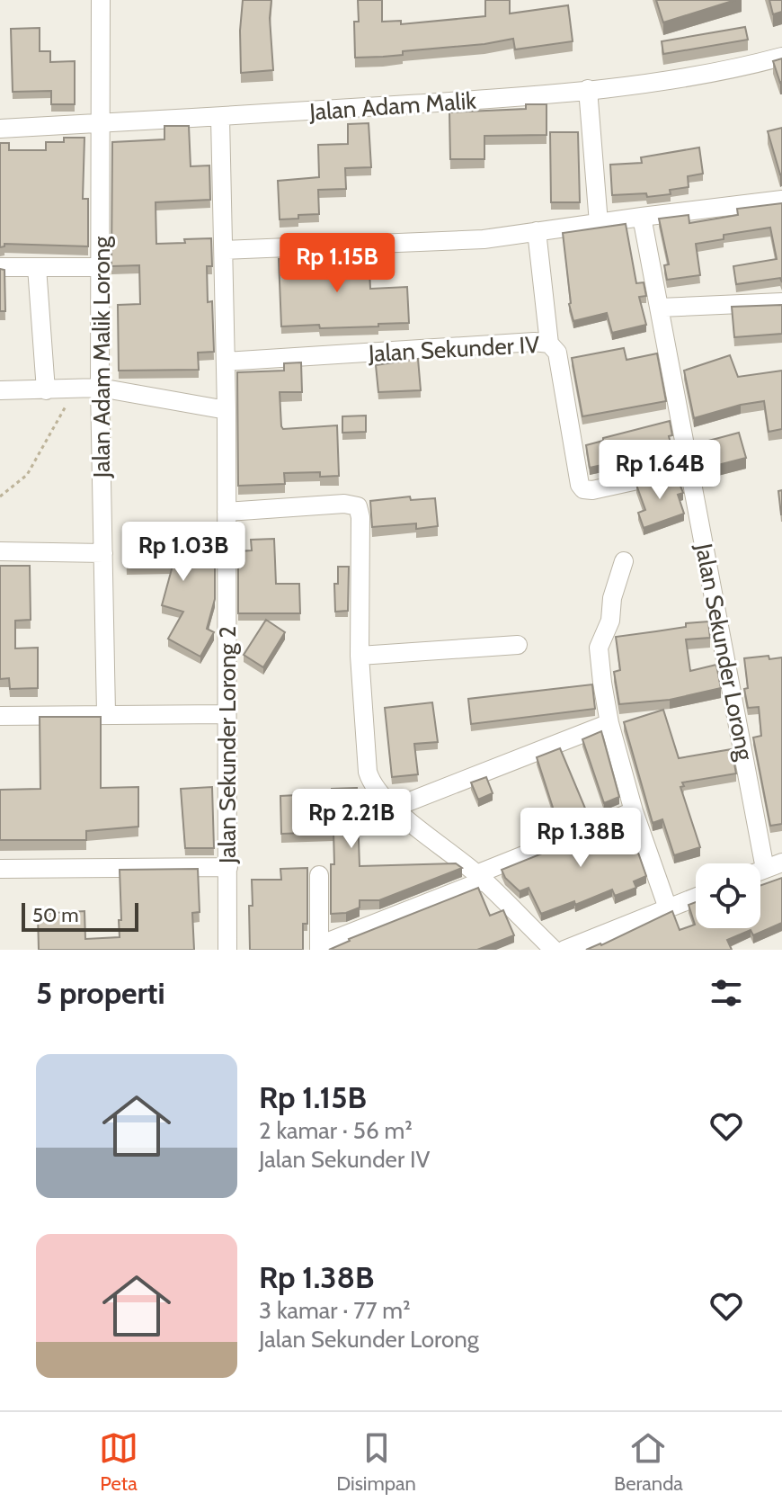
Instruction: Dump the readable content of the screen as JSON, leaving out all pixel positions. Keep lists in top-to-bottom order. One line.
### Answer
{"streets":{"street":["Jalan Adam Malik","Jalan Sekunder IV","Jalan Adam Malik Lorong","Jalan Sekunder Lorong","Jalan Sekunder Lorong 2"]},"crossings":[["Jalan Adam Malik","Jalan Adam Malik Lorong"],["Jalan Adam Malik","Jalan Sekunder Lorong 2"],["Jalan Sekunder IV","Jalan Sekunder Lorong"],["Jalan Sekunder IV","Jalan Sekunder Lorong 2"]],"scale_bar":"50 m","page":{"price":["Rp 1.15B","Rp 1.64B","Rp 1.03B","Rp 2.21B","Rp 1.38B"],"scale":"50 m","heading":"5 properti","list":[{"name":"Rp 1.15B","note":"2 kamar · 56 m² · Jalan Sekunder IV"},{"name":"Rp 1.38B","note":"3 kamar · 77 m² · Jalan Sekunder Lorong"}],"tabs":["Peta","Disimpan","Beranda"]}}
